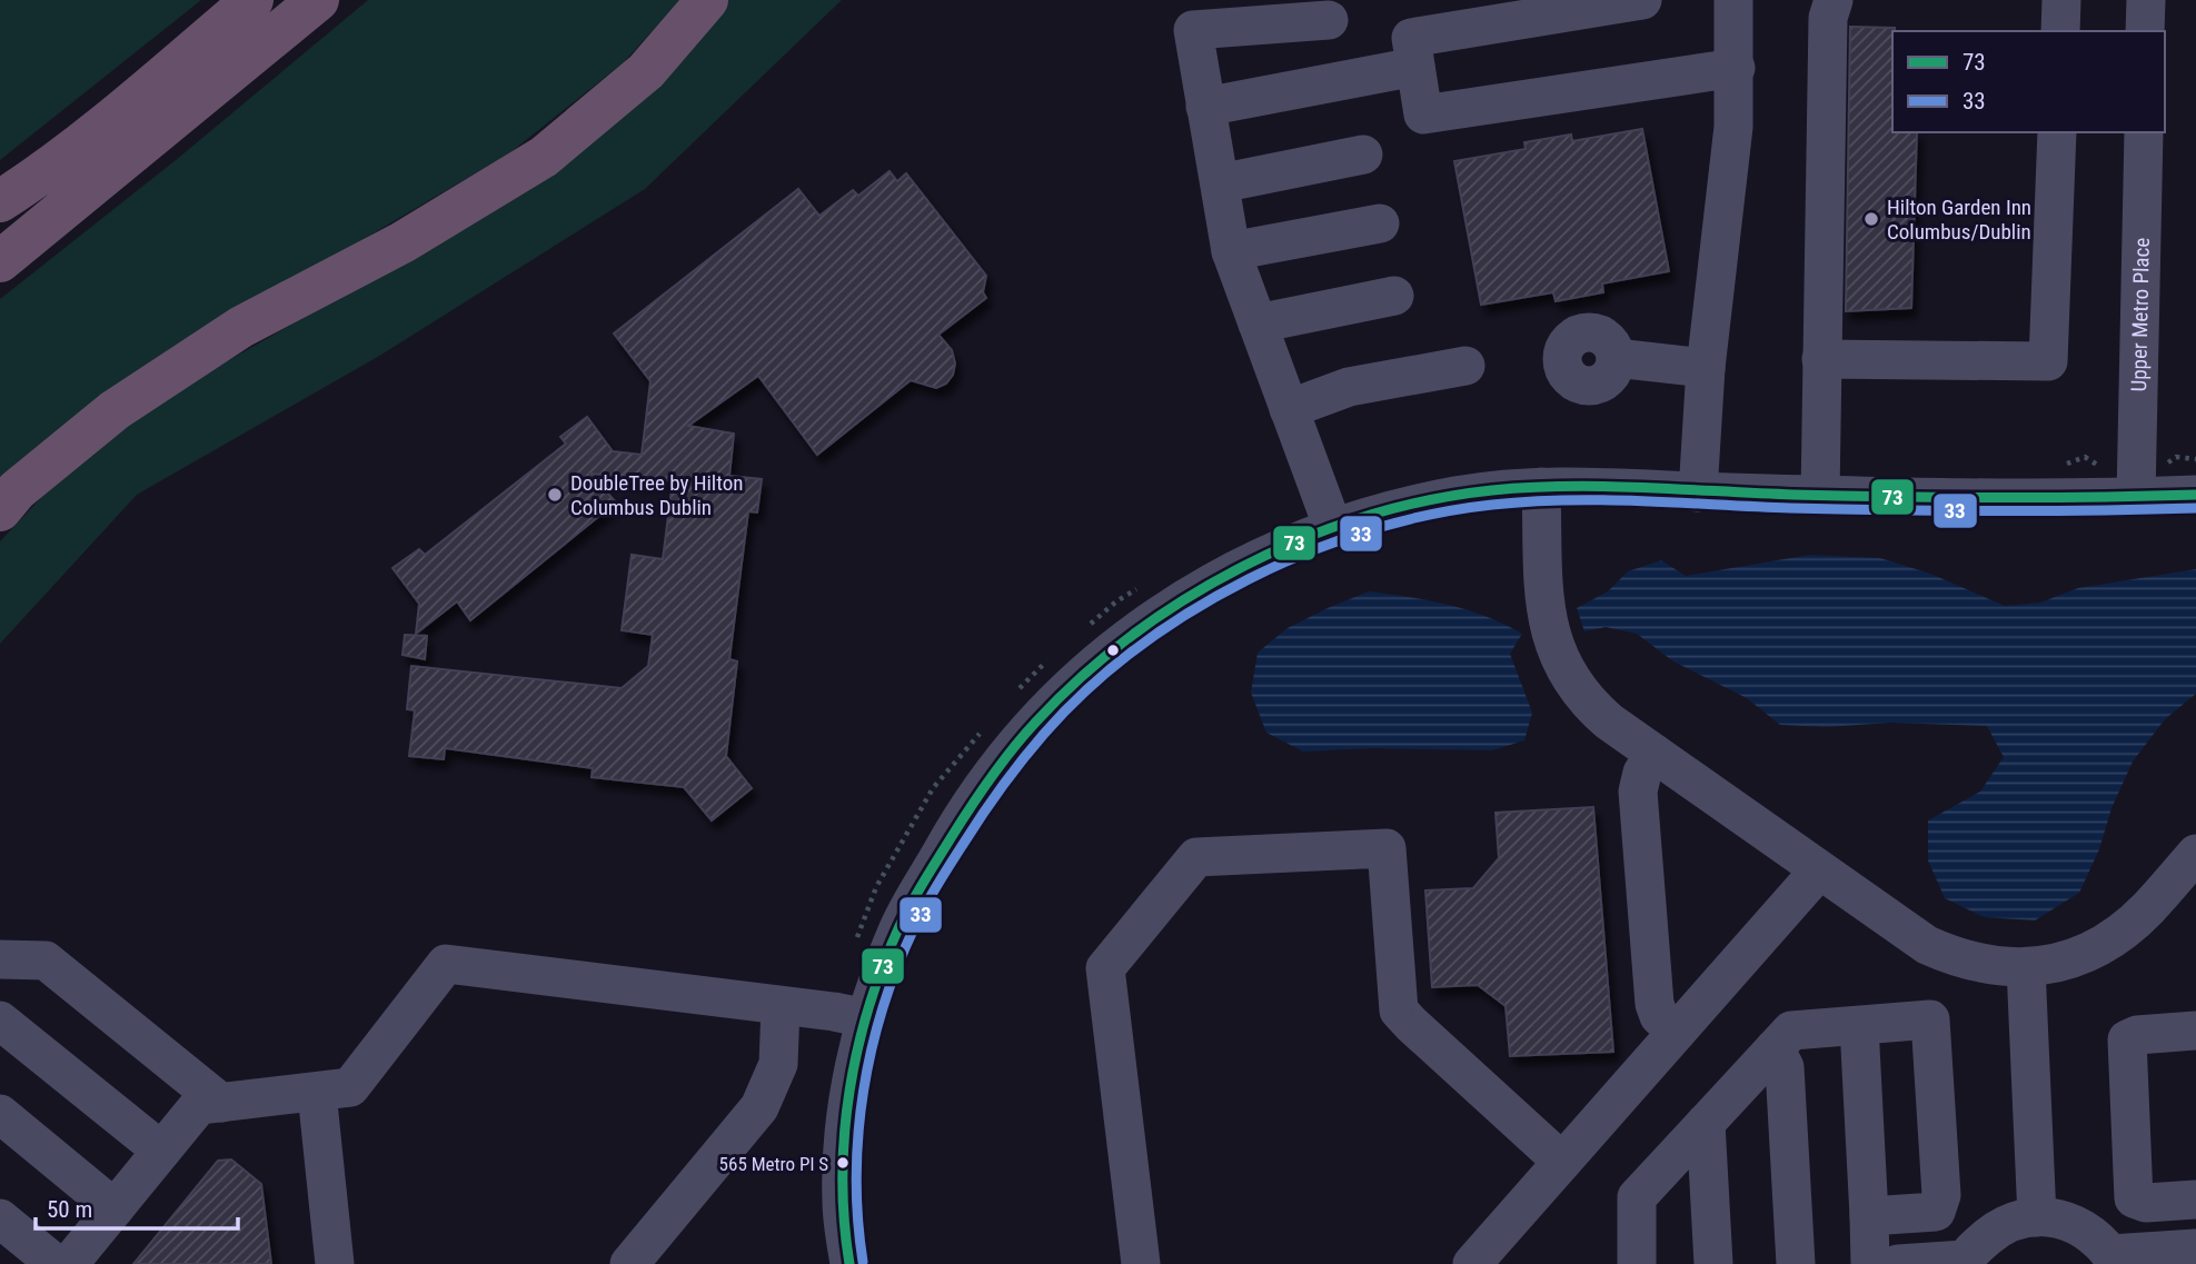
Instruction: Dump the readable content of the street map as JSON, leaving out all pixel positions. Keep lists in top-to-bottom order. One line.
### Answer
{"streets":{"street":["Upper Metro Place"]},"places":["Hilton Garden Inn Columbus/Dublin","DoubleTree by Hilton Columbus Dublin","565 Metro Pl S"],"lines":["transit line 73","transit line 33"],"legend":["73","33"],"scale_bar":"50 m"}
